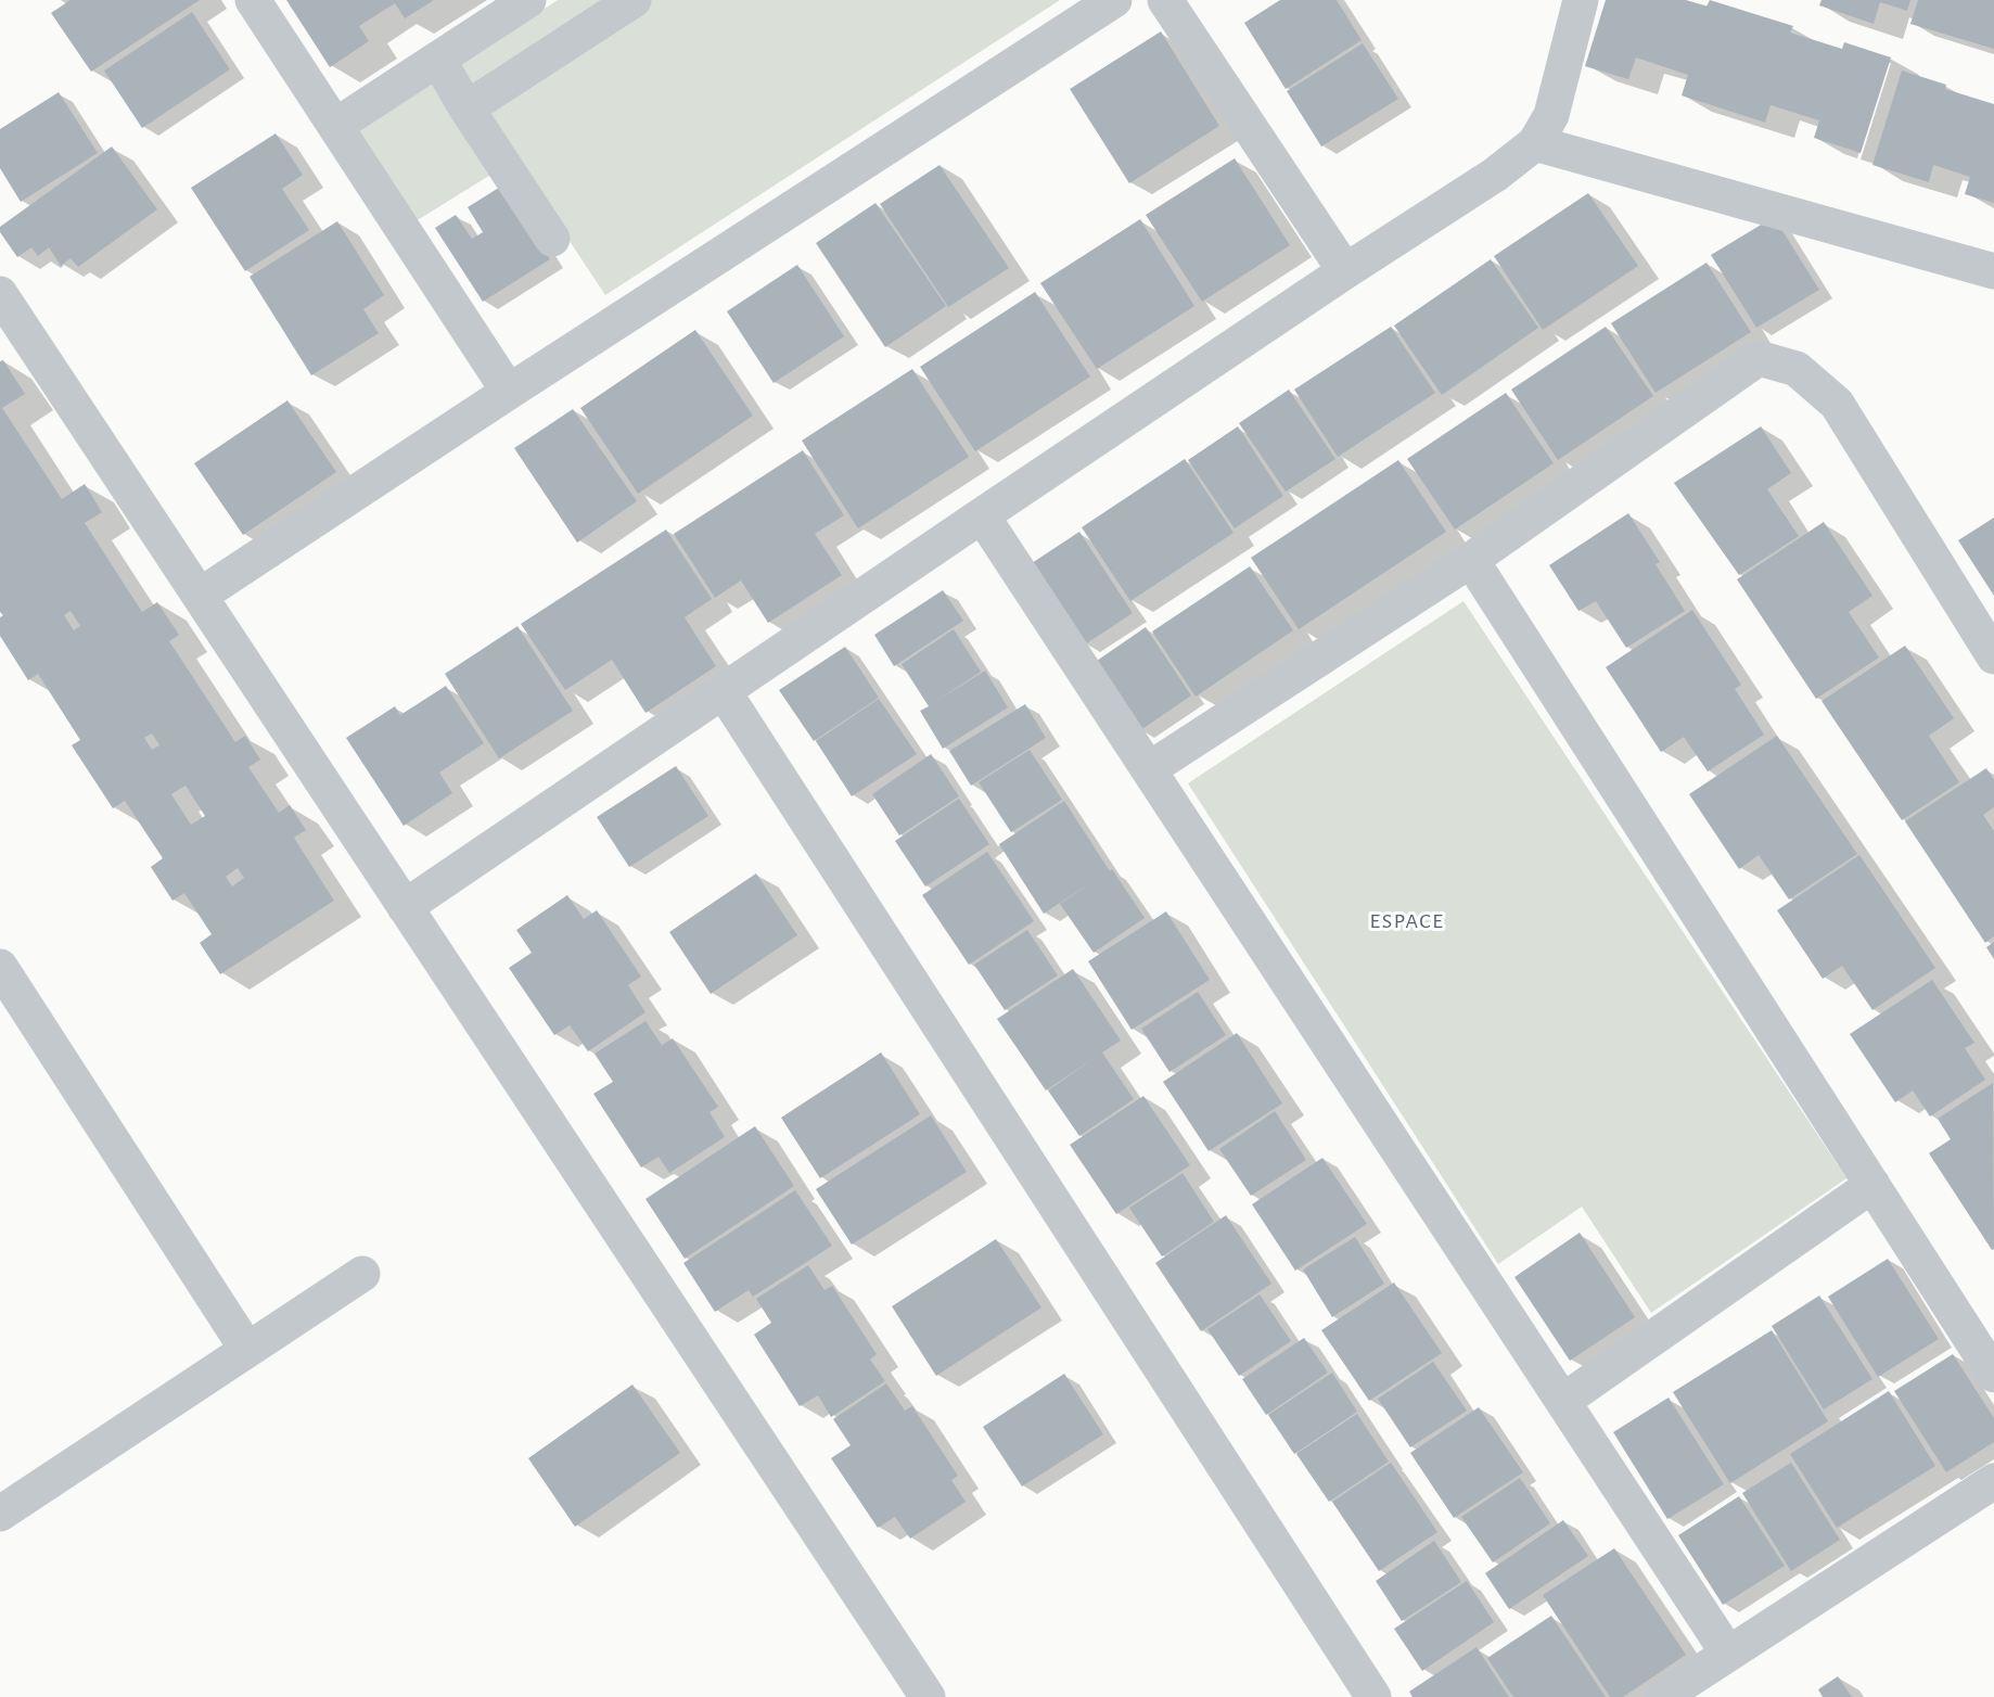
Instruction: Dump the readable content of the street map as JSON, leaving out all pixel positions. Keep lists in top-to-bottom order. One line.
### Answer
{"districts":["ESPACE"]}
